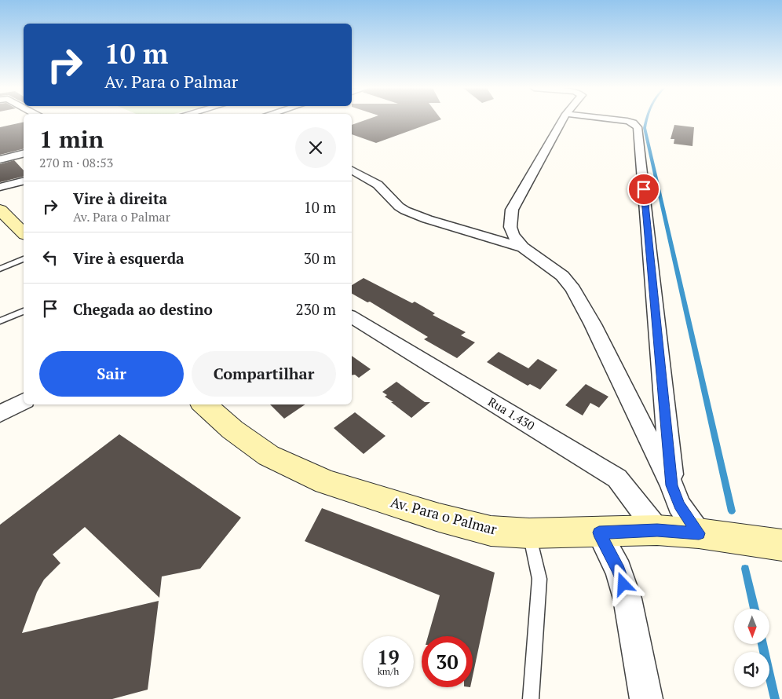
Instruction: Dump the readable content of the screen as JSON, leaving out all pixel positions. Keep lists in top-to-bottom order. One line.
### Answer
{"streets":{"main road":["Av. Para o Palmar"],"street":["Rua 1.430"]},"crossings":[["Rua 1.430","Av. Para o Palmar"]],"north":"bottom","page":{"turn":["10 m","Av. Para o Palmar"],"heading":["1 min","270 m · 08:53"],"list":[{"name":"Vire à direita","note":"Av. Para o Palmar","value":"10 m"},{"name":"Vire à esquerda","value":"30 m"},{"name":"Chegada ao destino","value":"230 m"}],"buttons":["Sair","Compartilhar"],"speed":"19 km/h","limit":"30"}}
